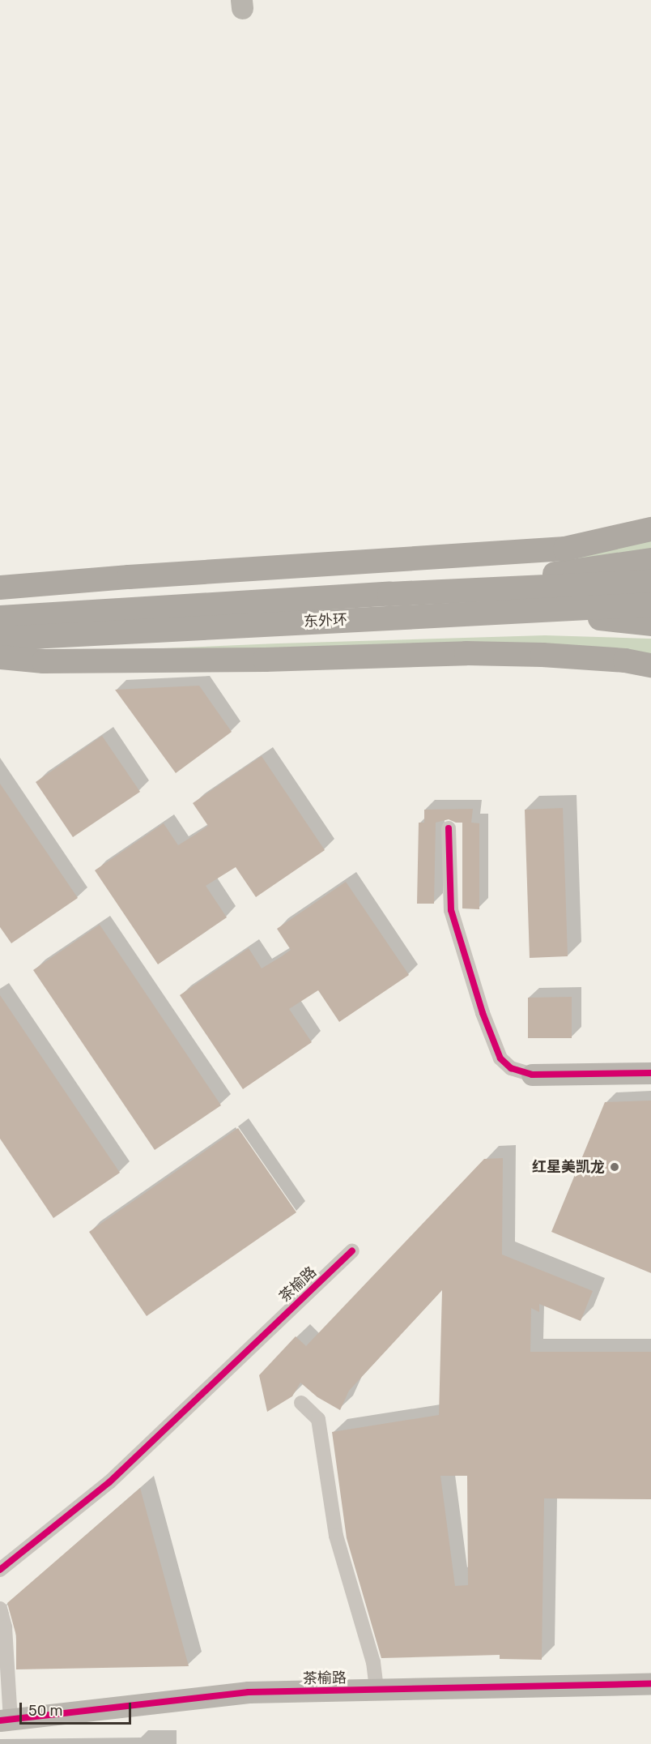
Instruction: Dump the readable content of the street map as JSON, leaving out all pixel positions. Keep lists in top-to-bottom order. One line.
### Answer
{"streets":{"main road":["东外环"],"street":["茶榆路"]},"places":["红星美凯龙"],"scale_bar":"50 m"}
